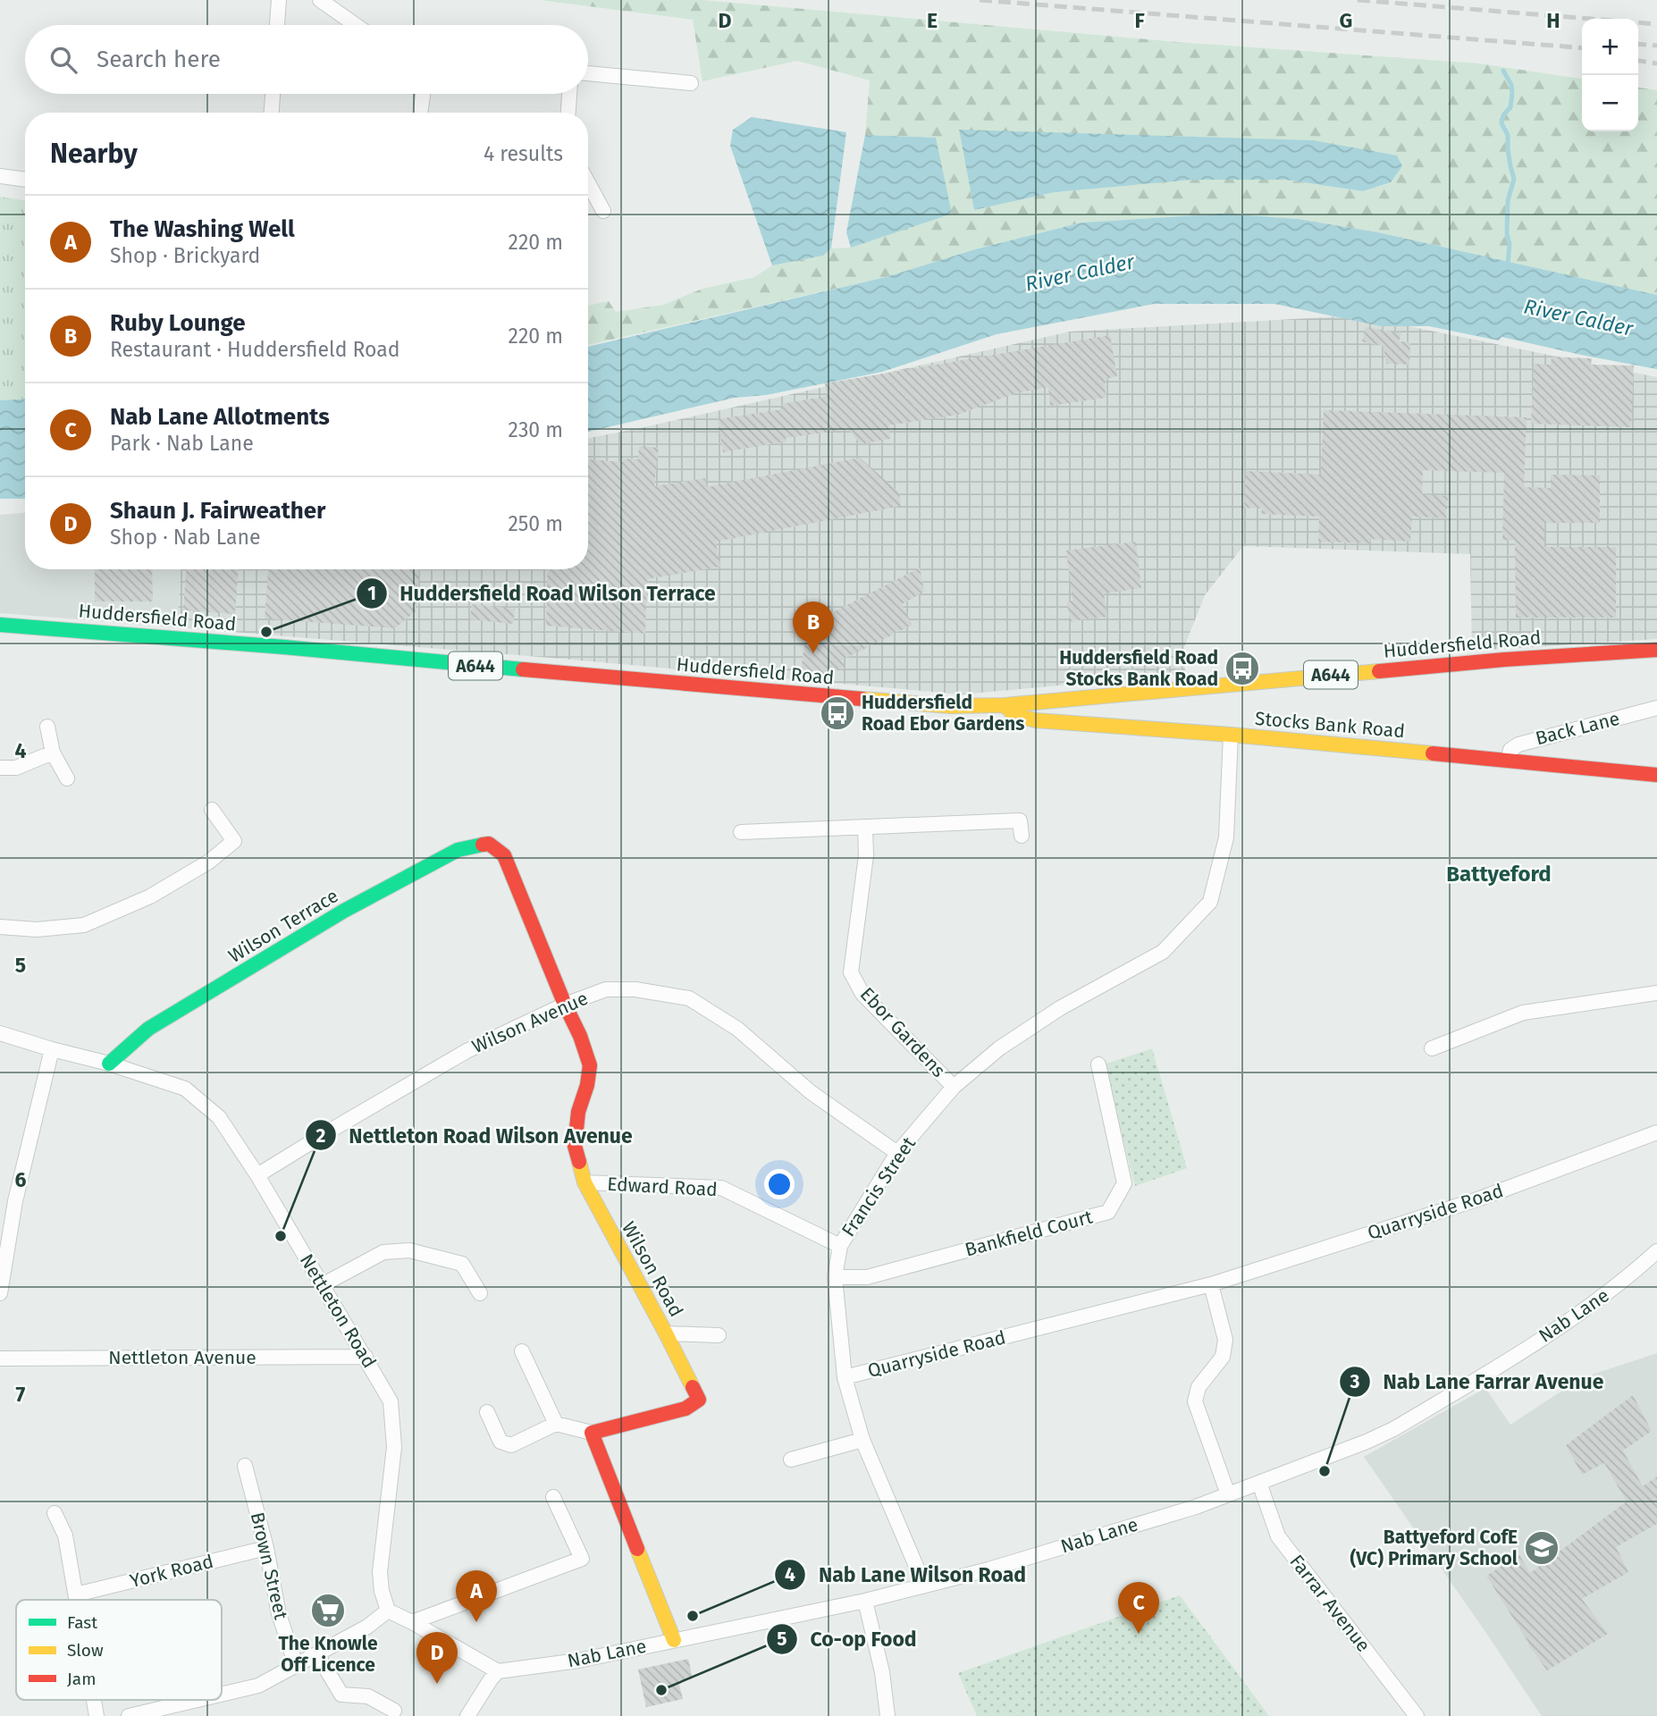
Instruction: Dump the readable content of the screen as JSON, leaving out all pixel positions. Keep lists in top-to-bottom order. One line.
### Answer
{"streets":{"main road":["Huddersfield Road","A644","Stocks Bank Road","Wilson Terrace","Wilson Road"],"street":["Back Lane","Wilson Avenue","Ebor Gardens","Edward Road","Francis Street","Quarryside Road","Bankfield Court","Nettleton Road","Nab Lane","Nettleton Avenue","Brown Street","York Road","Farrar Avenue"]},"crossings":[["Huddersfield Road","Stocks Bank Road"],["Stocks Bank Road","Back Lane"],["Stocks Bank Road","Francis Street"],["Wilson Terrace","Wilson Road"],["Wilson Terrace","Nettleton Road"],["Wilson Avenue","Francis Street"],["Wilson Avenue","Wilson Road"],["Wilson Avenue","Nettleton Road"],["Ebor Gardens","Francis Street"],["Edward Road","Francis Street"],["Edward Road","Wilson Road"],["Francis Street","Quarryside Road"],["Francis Street","Bankfield Court"],["Francis Street","Nab Lane"],["Nettleton Road","Nettleton Avenue"],["Nab Lane","Farrar Avenue"],["Brown Street","York Road"]],"districts":["Battyeford"],"water":["River Calder"],"places":{"other":["Huddersfield Road Wilson Terrace","Nettleton Road Wilson Avenue","Nab Lane Farrar Avenue","Nab Lane Wilson Road","Co-op Food"],"bus stop":["Huddersfield Road Stocks Bank Road","Huddersfield Road Ebor Gardens"],"school or university":["Battyeford CofE (VC) Primary School"],"supermarket":["The Knowle Off Licence"]},"legend":["Fast","Slow","Jam"],"page":{"map_buttons":["+","−"],"search":"Search here","heading":["Nearby","4 results"],"list":[{"mark":"A","name":"The Washing Well","note":"Shop · Brickyard","value":"220 m"},{"mark":"B","name":"Ruby Lounge","note":"Restaurant · Huddersfield Road","value":"220 m"},{"mark":"C","name":"Nab Lane Allotments","note":"Park · Nab Lane","value":"230 m"},{"mark":"D","name":"Shaun J. Fairweather","note":"Shop · Nab Lane","value":"250 m"}],"pins":["B","A","C","D"]},"grid":{"columns":["D","E","F","G","H"],"rows":["4","5","6","7"]}}
